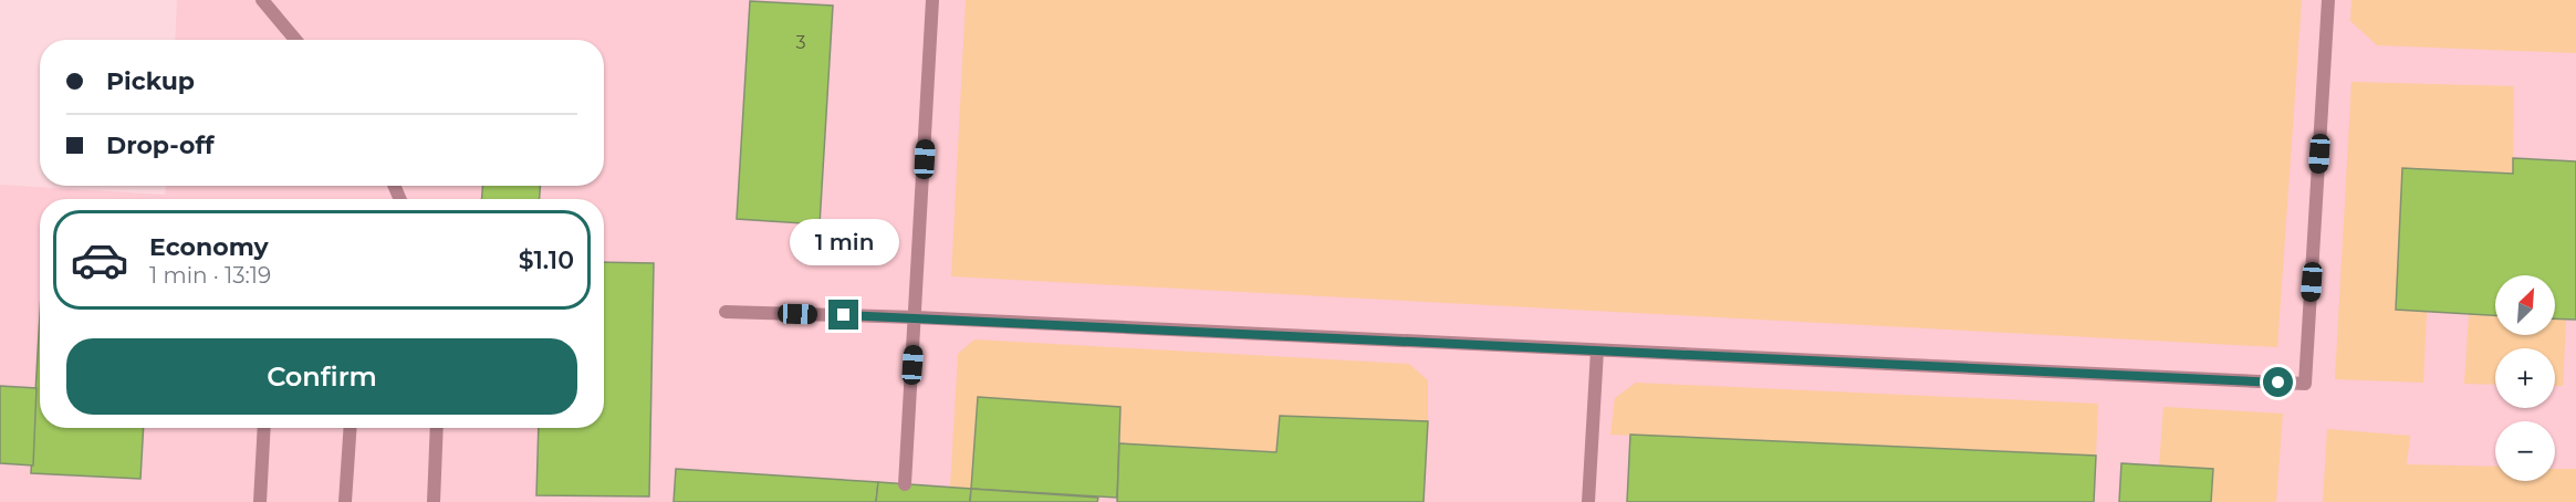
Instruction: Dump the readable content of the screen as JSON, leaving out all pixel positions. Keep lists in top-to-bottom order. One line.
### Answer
{"house_numbers":["3"],"north":"top right","page":{"banner":["Pickup","Drop-off"],"list":[{"name":"Economy","note":"1 min · 13:19","value":"$1.10"}],"bubble":"1 min","map_buttons":["+","−"],"buttons":"Confirm"}}
